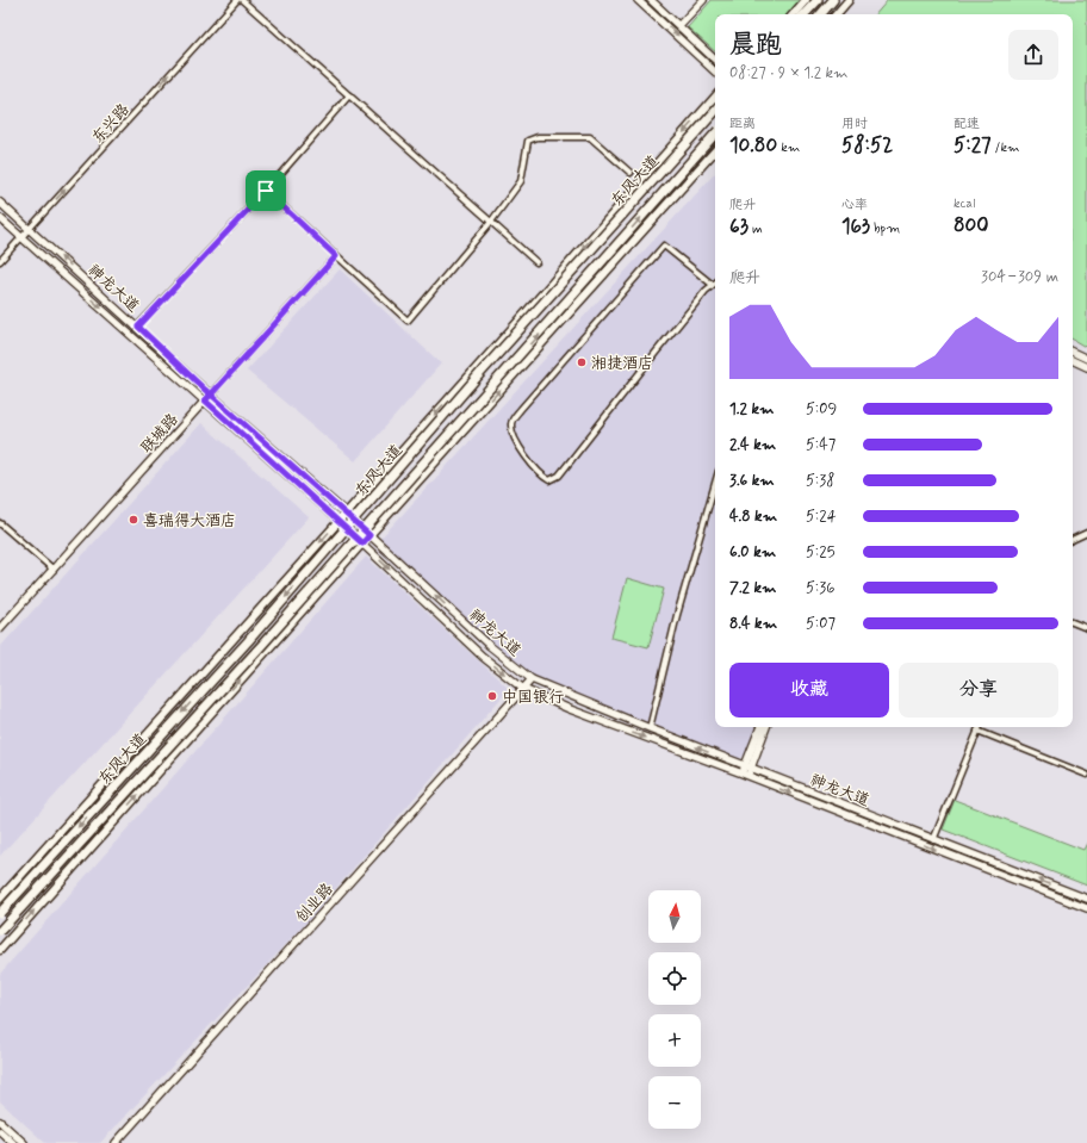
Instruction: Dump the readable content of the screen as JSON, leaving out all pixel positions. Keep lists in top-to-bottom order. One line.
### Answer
{"streets":{"highway":["东风大道"],"main road":["神龙大道","联城路","创业路"],"street":["东兴路"]},"crossings":[["东兴路","神龙大道"],["神龙大道","联城路"],["神龙大道","创业路"]],"one_way":["东兴路"],"places":["湘捷酒店","喜瑞得大酒店","中国银行"],"north":"top","page":{"heading":["晨跑","08:27 · 9 × 1.2 km"],"stats":[["距离","10.80 km"],["用时","58:52"],["配速","5:27 /km"],["爬升","63 m"],["心率","163 bpm"],["kcal","800"]],"chart":["爬升","304–309 m"],"list":[{"name":"1.2 km","note":"5:09"},{"name":"2.4 km","note":"5:47"},{"name":"3.6 km","note":"5:38"},{"name":"4.8 km","note":"5:24"},{"name":"6.0 km","note":"5:25"},{"name":"7.2 km","note":"5:36"},{"name":"8.4 km","note":"5:07"}],"buttons":["收藏","分享"],"map_buttons":["+","−"]}}
